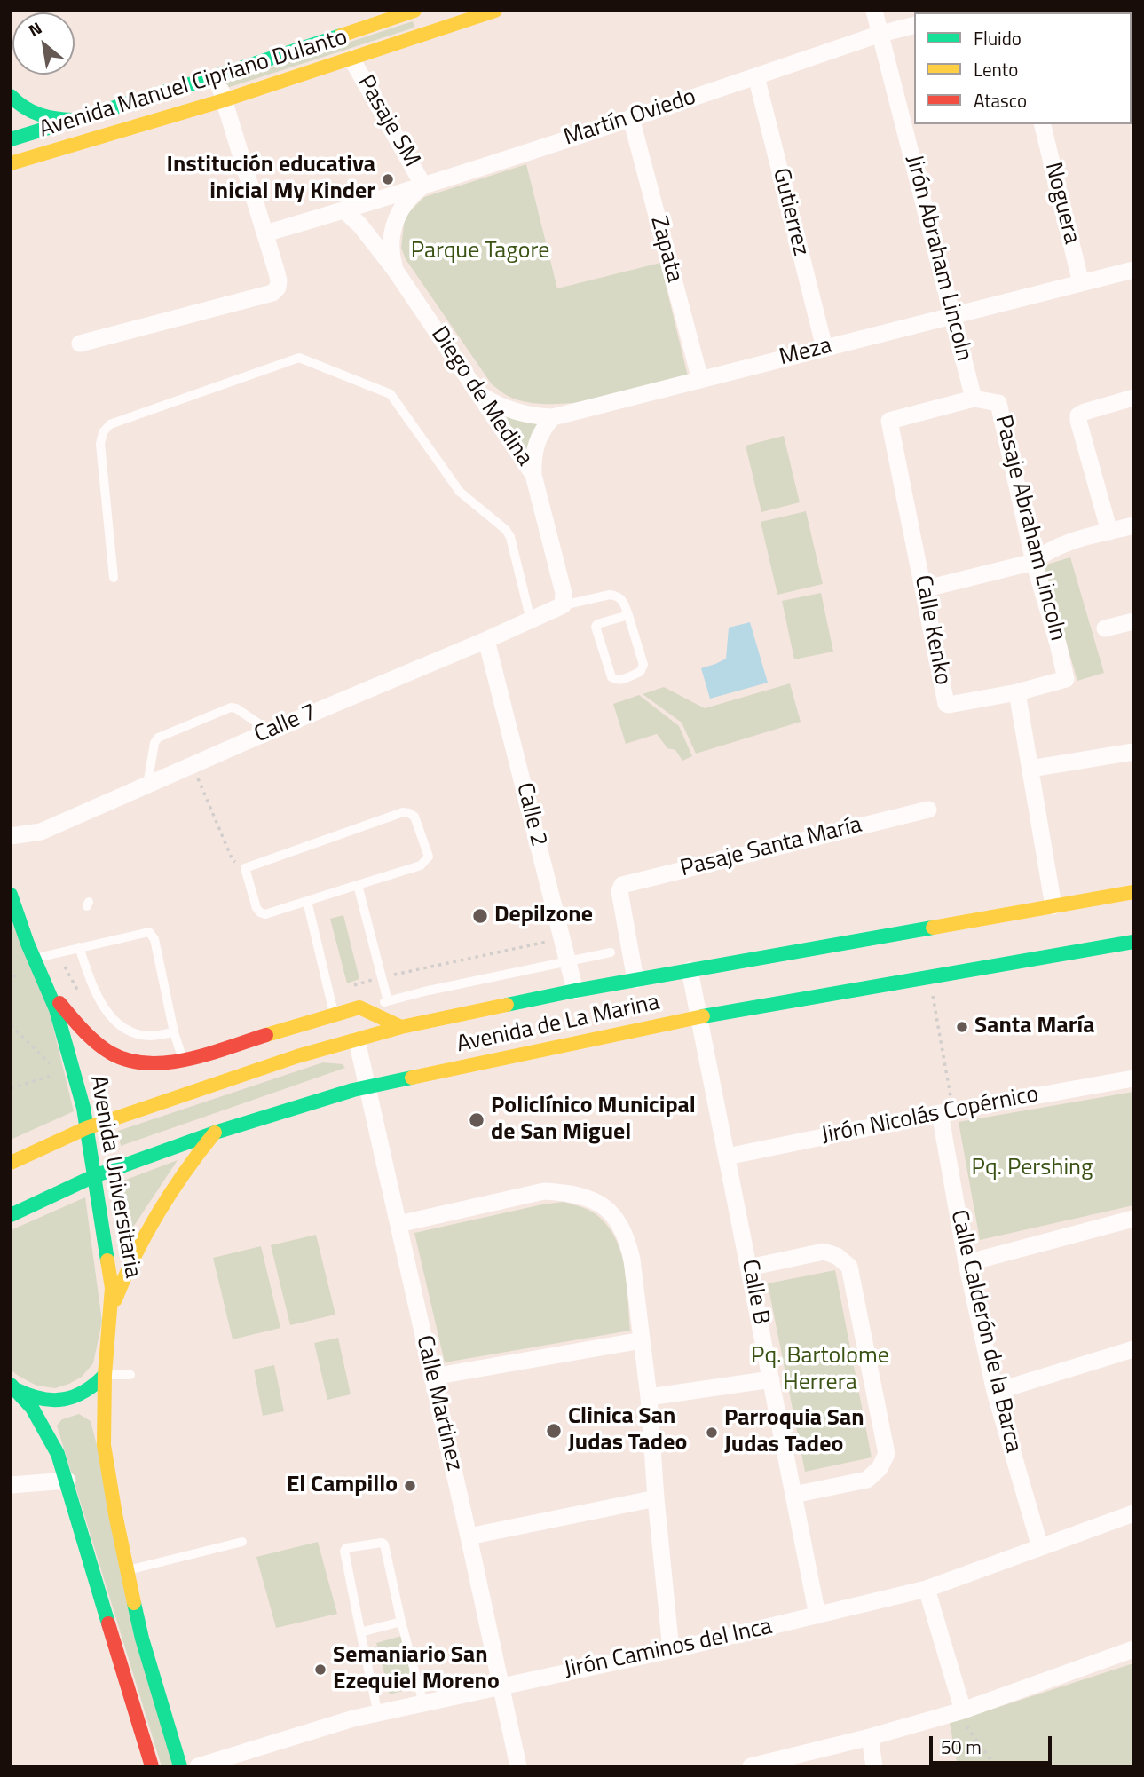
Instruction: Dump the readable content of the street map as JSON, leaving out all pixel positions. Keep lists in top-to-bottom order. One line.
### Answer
{"streets":{"main road":["Avenida Manuel Cipriano Dulanto","Avenida de La Marina","Avenida Universitaria"],"street":["Martín Oviedo","Pasaje SM","Noguera","Gutierrez","Zapata","Jirón Abraham Lincoln","Meza","Diego de Medina","Pasaje Abraham Lincoln","Calle Kenko","Calle 7","Calle 2","Pasaje Santa María","Jirón Nicolás Copérnico","Calle B","Calle Calderón de la Barca","Calle Martinez","Jirón Caminos del Inca"]},"crossings":[["Avenida Manuel Cipriano Dulanto","Pasaje SM"],["Martín Oviedo","Pasaje SM"],["Martín Oviedo","Gutierrez"],["Martín Oviedo","Zapata"],["Martín Oviedo","Jirón Abraham Lincoln"],["Martín Oviedo","Diego de Medina"],["Noguera","Meza"],["Gutierrez","Meza"],["Zapata","Meza"],["Jirón Abraham Lincoln","Meza"],["Jirón Abraham Lincoln","Pasaje Abraham Lincoln"],["Jirón Abraham Lincoln","Calle Kenko"],["Meza","Diego de Medina"],["Diego de Medina","Calle 7"],["Pasaje Abraham Lincoln","Calle Kenko"],["Calle 7","Calle 2"],["Calle 2","Avenida de La Marina"],["Pasaje Santa María","Avenida de La Marina"],["Avenida de La Marina","Avenida Universitaria"],["Avenida de La Marina","Calle B"],["Avenida de La Marina","Calle Martinez"],["Jirón Nicolás Copérnico","Calle B"],["Jirón Nicolás Copérnico","Calle Calderón de la Barca"],["Calle B","Jirón Caminos del Inca"],["Calle Calderón de la Barca","Jirón Caminos del Inca"],["Calle Martinez","Jirón Caminos del Inca"]],"parks":["Parque Tagore","Pq. Pershing","Pq. Bartolome Herrera"],"places":["Institución educativa inicial My Kinder","Depilzone","Santa María","Policlínico Municipal de San Miguel","Clinica San Judas Tadeo","Parroquia San Judas Tadeo","El Campillo","Semaniario San Ezequiel Moreno"],"legend":["Fluido","Lento","Atasco"],"scale_bar":"50 m","north":"top left"}
